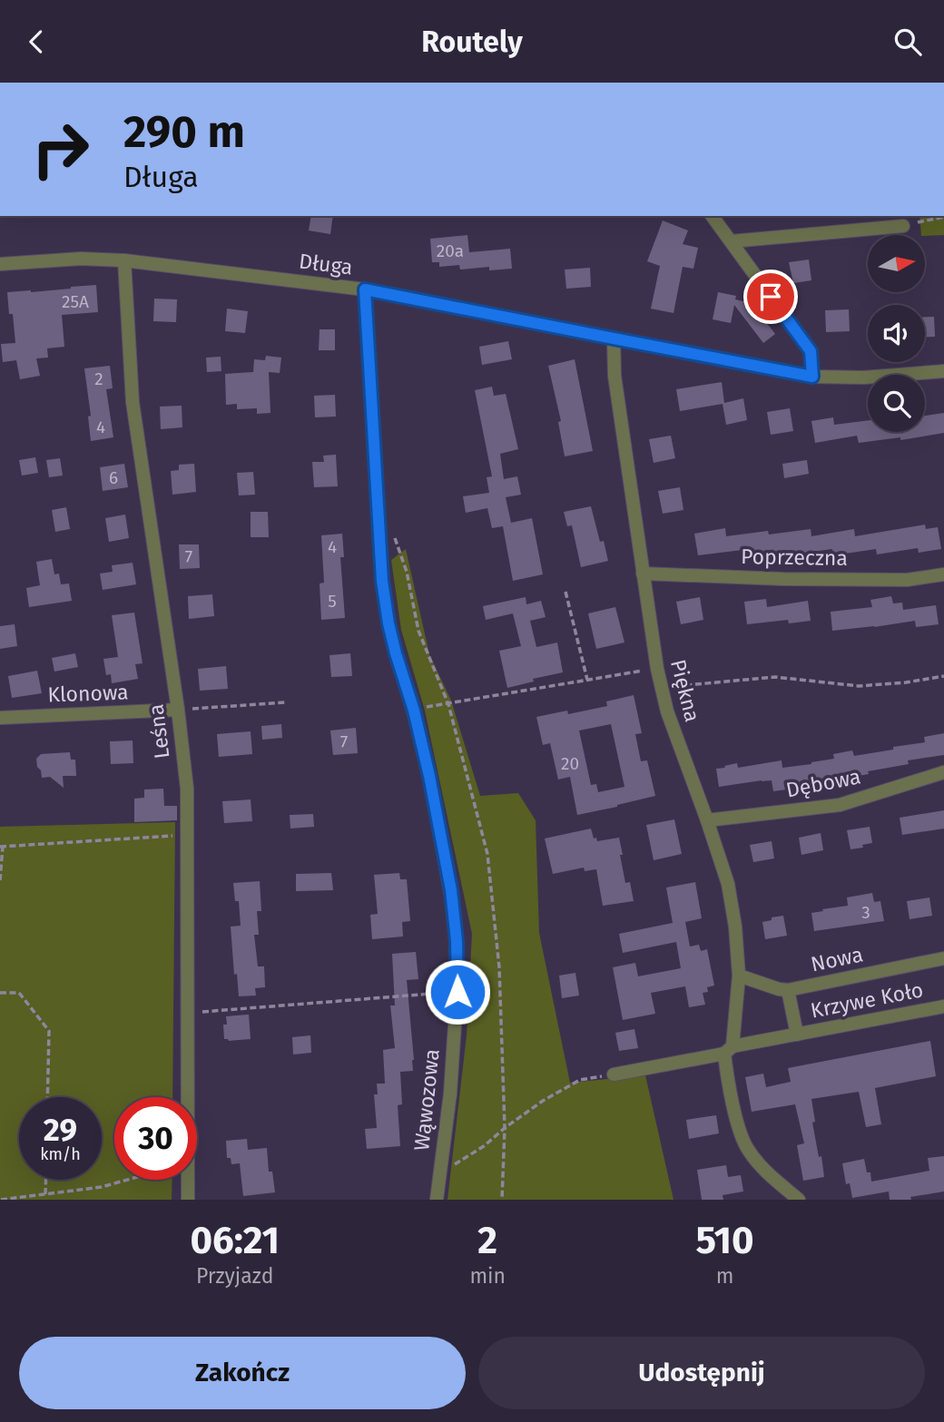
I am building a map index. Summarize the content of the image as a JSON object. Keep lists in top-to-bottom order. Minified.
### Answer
{"streets":{"street":["Długa","Poprzeczna","Piękna","Klonowa","Leśna","Dębowa","Nowa","Krzywe Koło","Wąwozowa"]},"crossings":[["Długa","Piękna"],["Długa","Leśna"],["Długa","Wąwozowa"],["Poprzeczna","Piękna"],["Piękna","Dębowa"],["Piękna","Nowa"],["Piękna","Krzywe Koło"],["Klonowa","Leśna"],["Nowa","Krzywe Koło"]],"house_numbers":["20a","25A","2","4","6","4","7","5","7","20","3"],"north":"right","page":{"header":"Routely","turn":["290 m","Długa"],"speed":"29 km/h","limit":"30","eta":["06:21","Przyjazd","2","min","510","m"],"buttons":["Zakończ","Udostępnij"]}}
